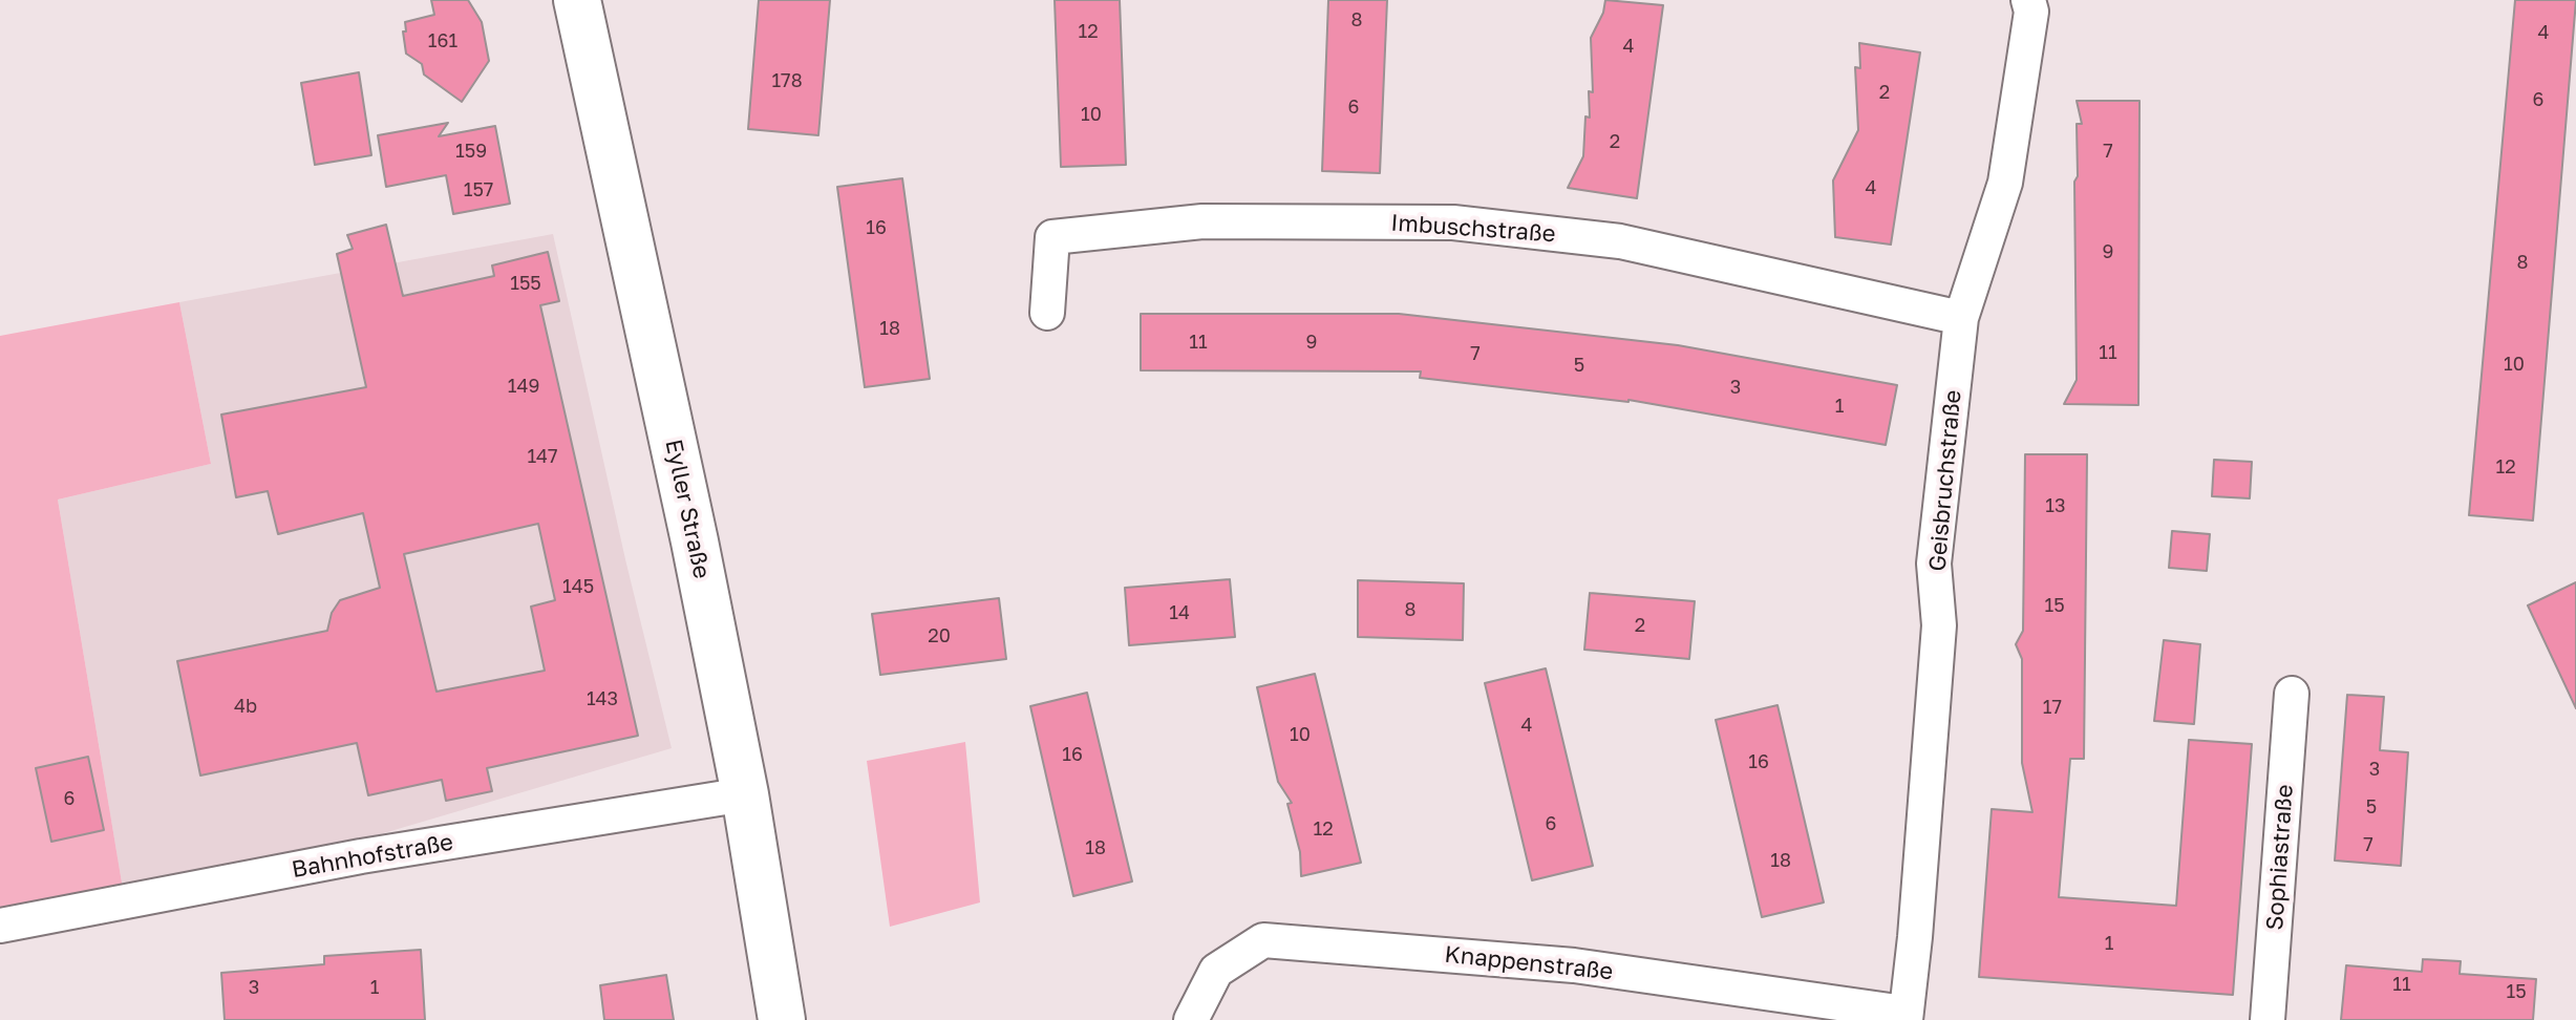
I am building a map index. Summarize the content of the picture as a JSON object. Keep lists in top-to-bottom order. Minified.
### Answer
{"streets":{"main road":["Eyller Straße"],"street":["Imbuschstraße","Geisbruchstraße","Bahnhofstraße","Sophiastraße","Knappenstraße"]},"crossings":[["Imbuschstraße","Geisbruchstraße"],["Geisbruchstraße","Knappenstraße"],["Eyller Straße","Bahnhofstraße"]],"house_numbers":["8","12","4","161","4","178","2","6","6","10","2","159","7","4","157","16","9","8","155","18","11","9","11","7","10","5","149","3","1","147","12","13","145","15","8","14","2","20","143","4b","17","4","10","16","16","3","6","5","6","12","7","18","18","1","11","3","1","15"]}
